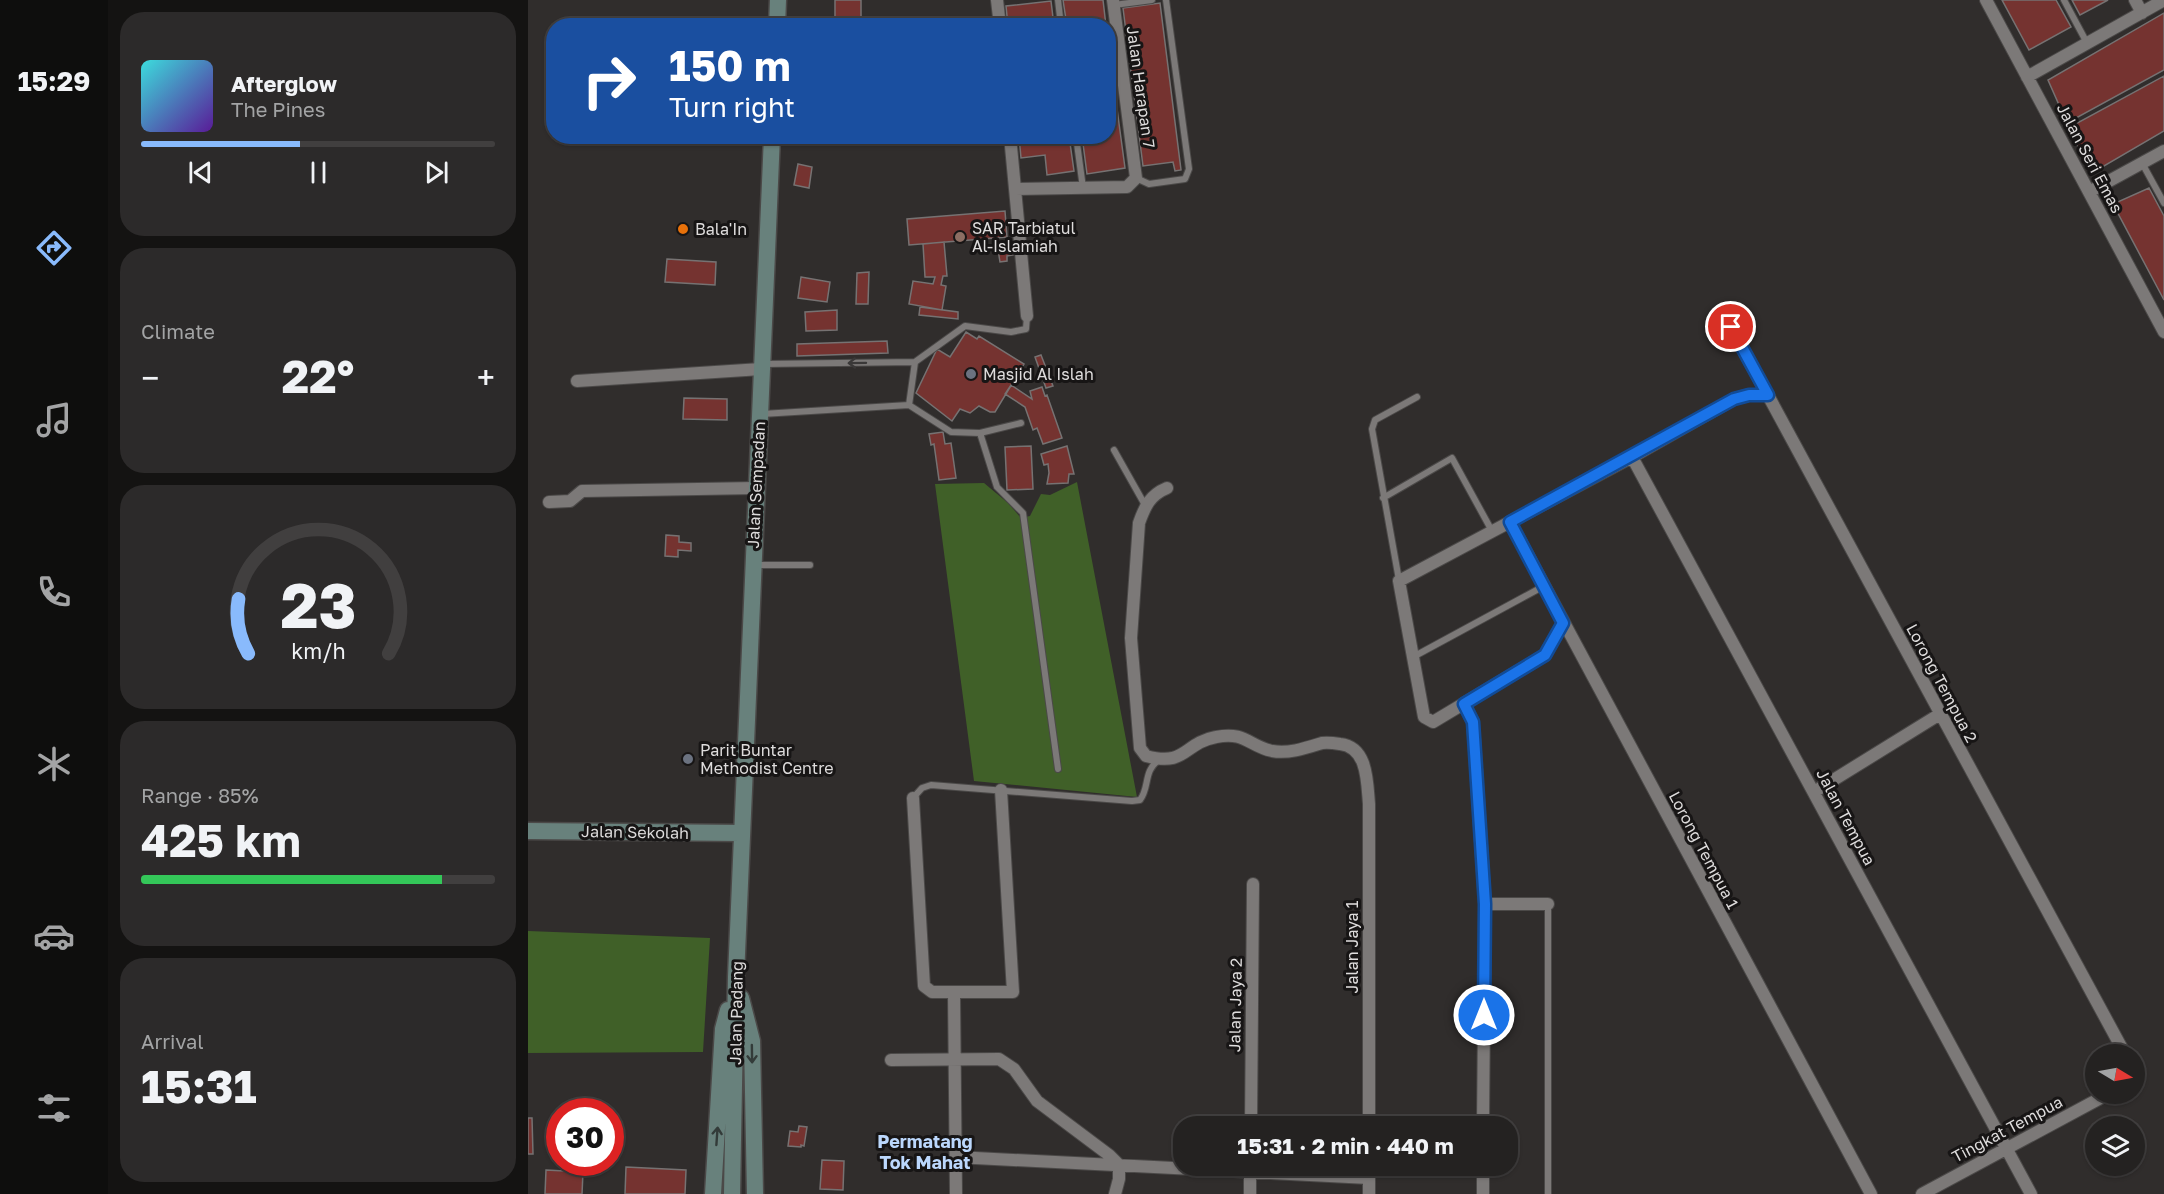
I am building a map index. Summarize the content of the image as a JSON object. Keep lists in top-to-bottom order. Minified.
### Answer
{"streets":{"street":["Jalan Harapan 7","Jalan Seri Emas","Jalan Sempadan","Lorong Tempua 2","Jalan Tempua","Jalan Sekolah","Lorong Tempua 1","Jalan Jaya 1","Jalan Jaya 2","Jalan Padang","Tingkat Tempua"]},"crossings":[["Jalan Sempadan","Jalan Sekolah"],["Jalan Sempadan","Jalan Padang"],["Jalan Tempua","Tingkat Tempua"],["Jalan Sekolah","Jalan Padang"]],"districts":["Permatang Tok Mahat"],"places":["Bala'In","SAR Tarbiatul Al-Islamiah","Masjid Al Islah","Parit Buntar Methodist Centre"],"north":"right","page":{"tabs":"15:29","turn":["150 m","Turn right"],"song":["Afterglow","The Pines"],"tile":["Climate",["Range · 85%","425 km"],["Arrival","15:31"]],"heat":["−","22°","+"],"limit":"30","trip":"15:31 · 2 min · 440 m","gauge":["23","km/h"]}}
